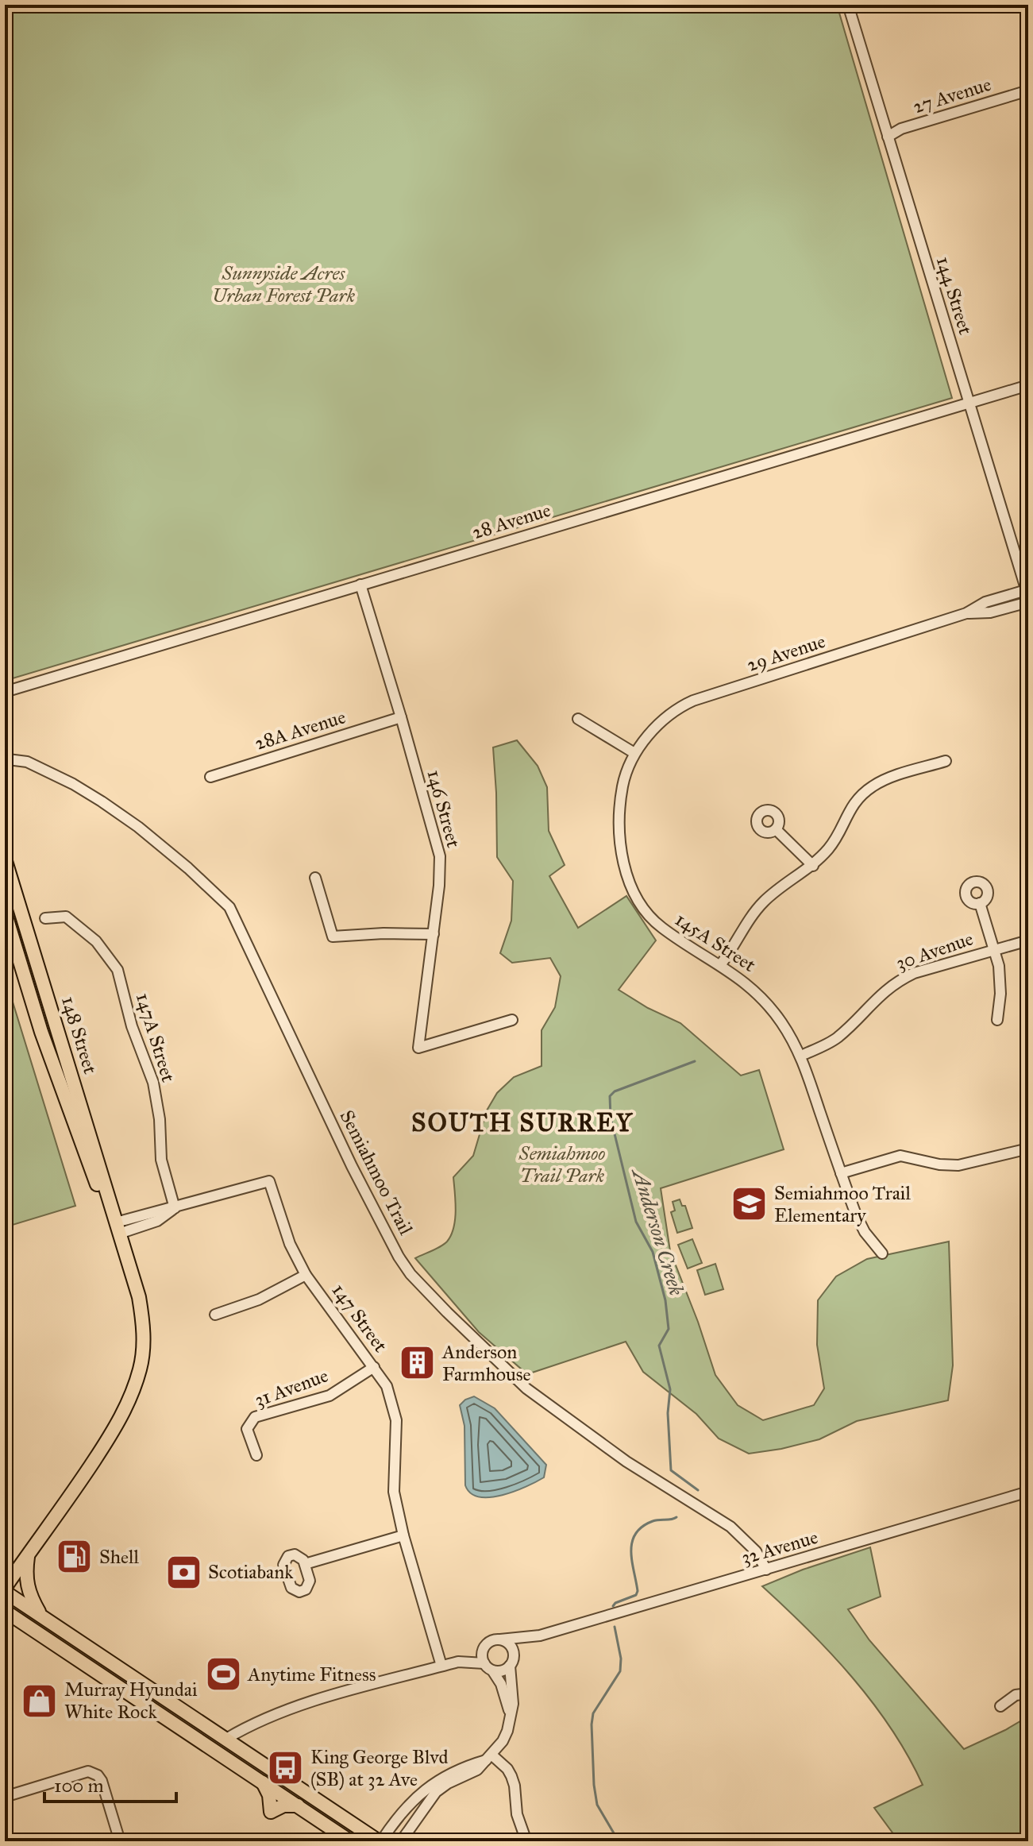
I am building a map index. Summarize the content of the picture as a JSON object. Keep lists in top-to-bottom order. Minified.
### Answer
{"streets":{"main road":["148 Street"],"street":["27 Avenue","144 Street","28 Avenue","29 Avenue","28A Avenue","146 Street","145A Street","30 Avenue","147A Street","Semiahmoo Trail","147 Street","31 Avenue","32 Avenue"]},"crossings":[["27 Avenue","144 Street"],["144 Street","28 Avenue"],["144 Street","29 Avenue"],["28 Avenue","146 Street"],["29 Avenue","145A Street"],["28A Avenue","146 Street"],["145A Street","30 Avenue"],["147A Street","147 Street"],["Semiahmoo Trail","32 Avenue"],["147 Street","31 Avenue"]],"districts":["SOUTH SURREY"],"water":["Anderson Creek"],"parks":["Sunnyside Acres Urban Forest Park","Semiahmoo Trail Park"],"places":{"school or university":["Semiahmoo Trail Elementary"],"building":["Anderson Farmhouse"],"fuel station":["Shell"],"bank":["Scotiabank"],"sports":["Anytime Fitness"],"shop":["Murray Hyundai White Rock"],"bus stop":["King George Blvd (SB) at 32 Ave"]},"scale_bar":"100 m"}
